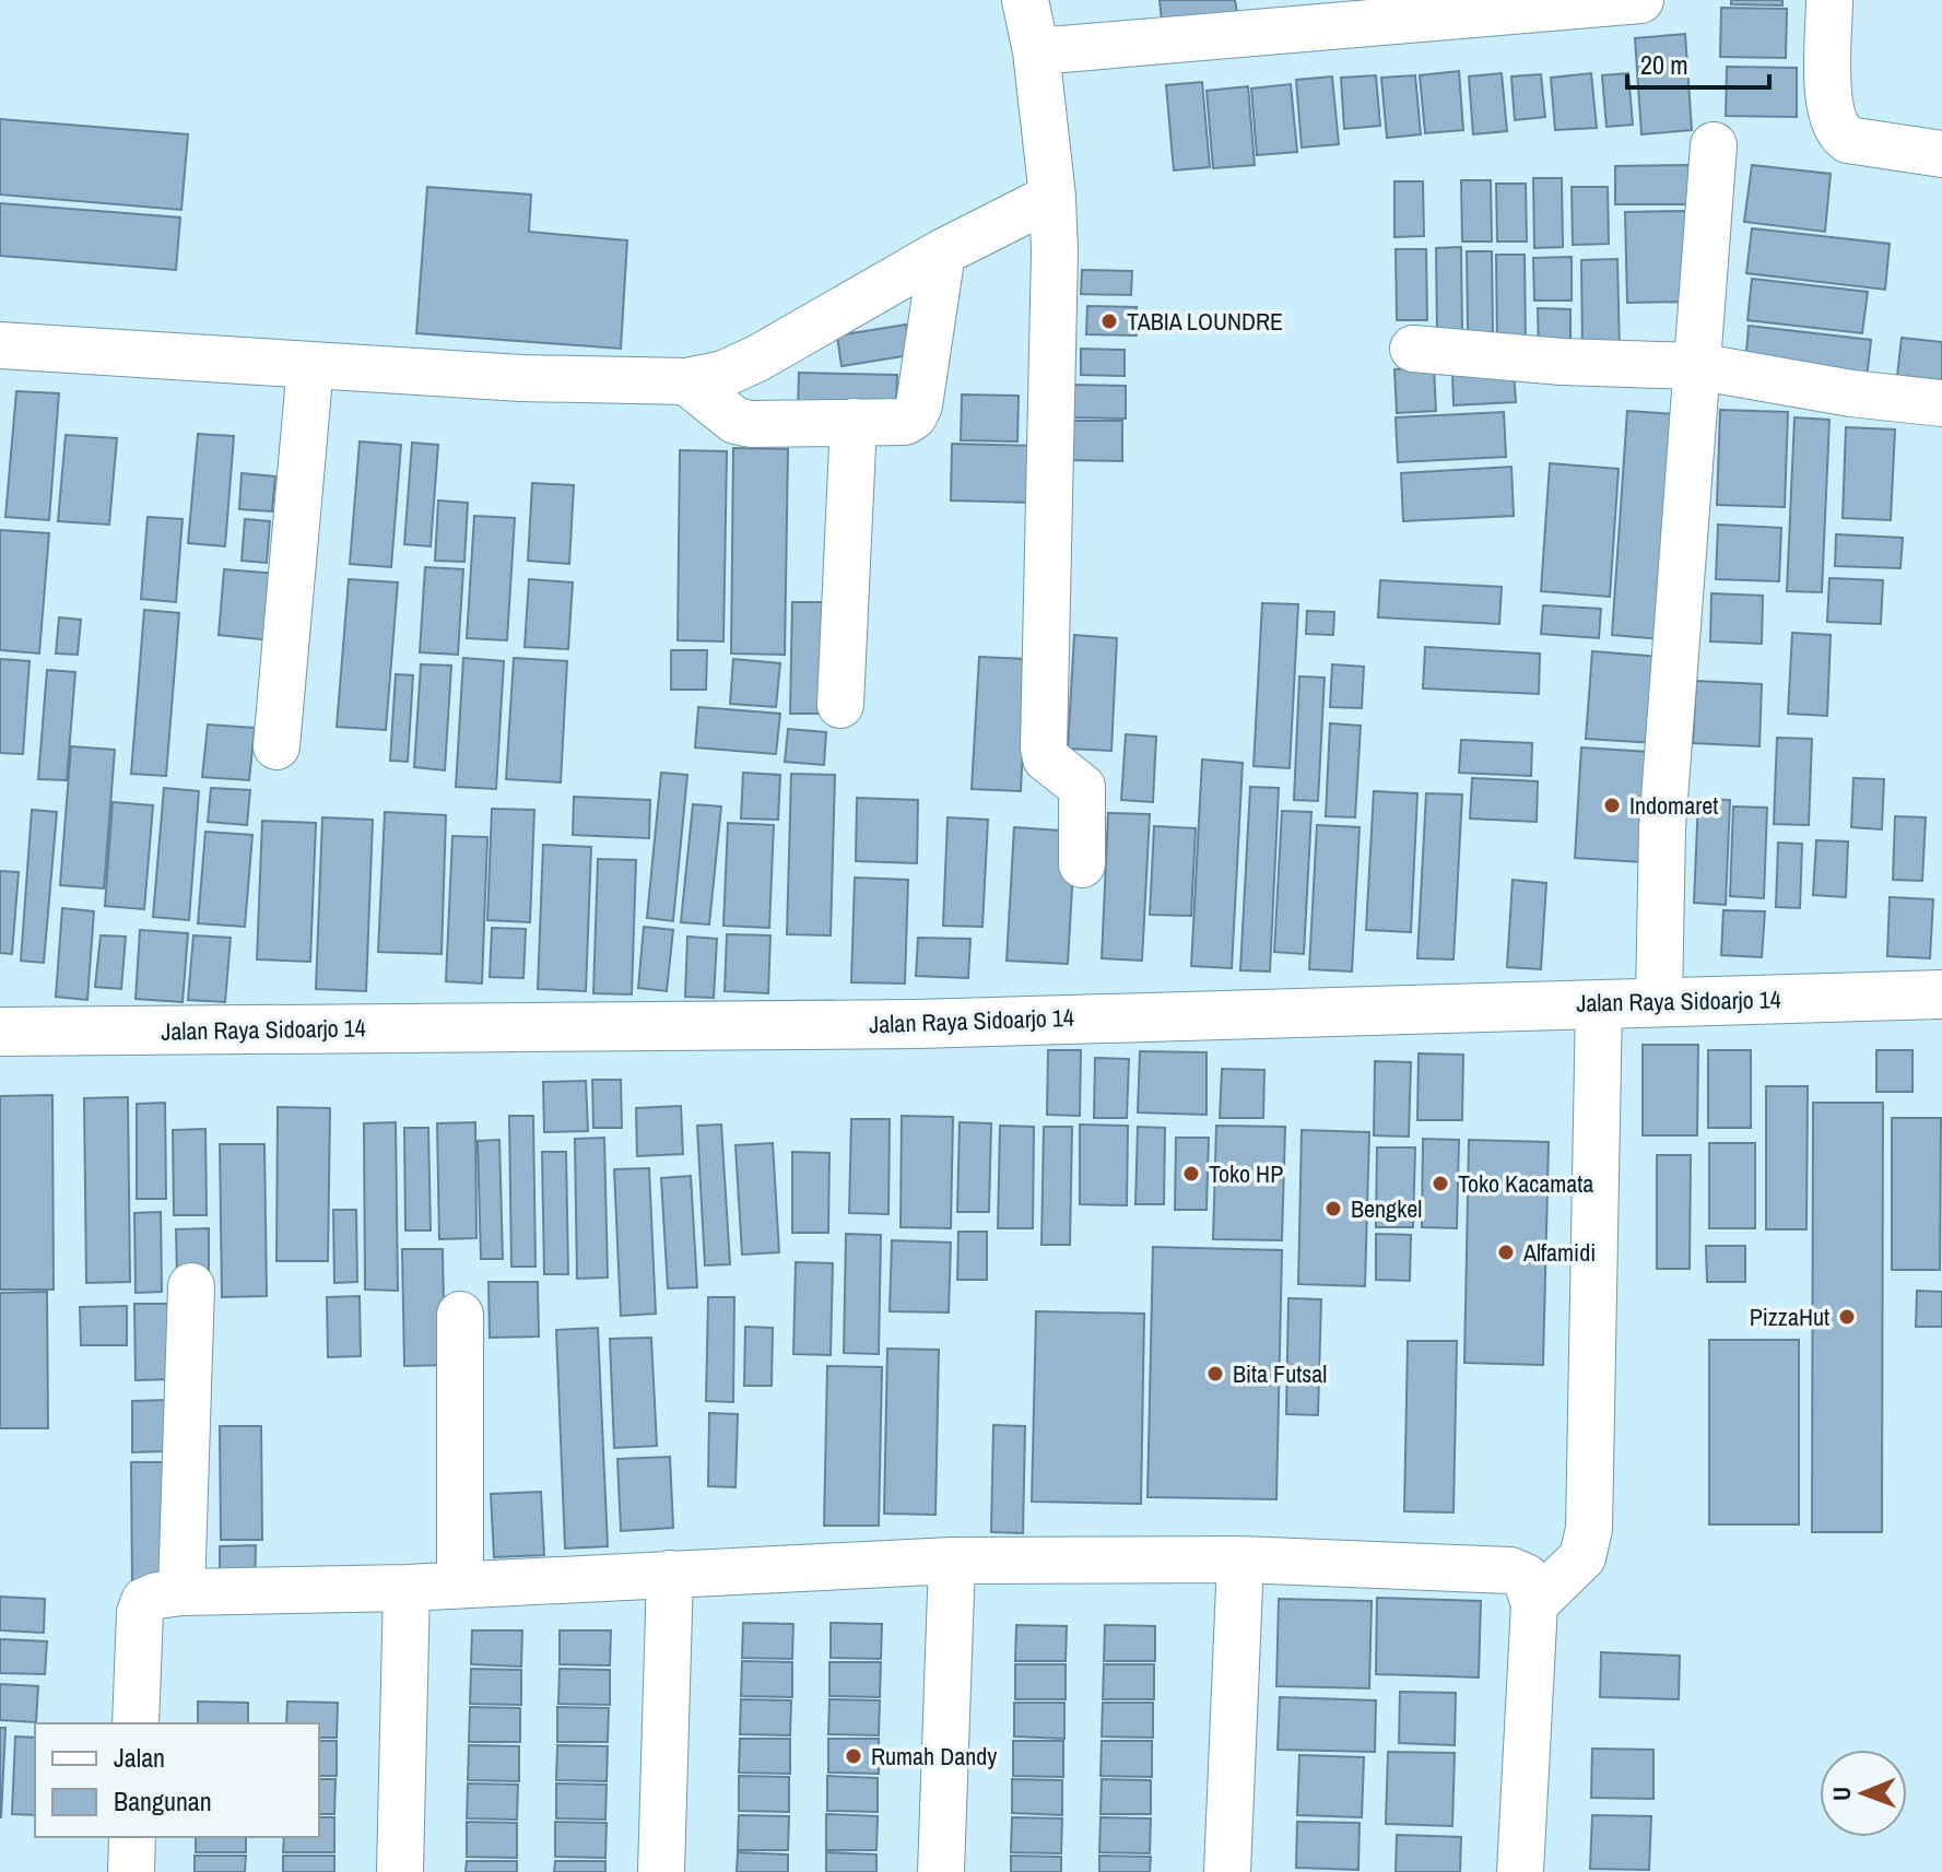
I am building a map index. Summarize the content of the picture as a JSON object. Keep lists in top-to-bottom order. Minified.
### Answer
{"streets":{"main road":["Jalan Raya Sidoarjo 14"]},"places":["TABIA LOUNDRE","Indomaret","Toko HP","Toko Kacamata","Bengkel","Alfamidi","PizzaHut","Bita Futsal","Rumah Dandy"],"legend":["Jalan","Bangunan"],"scale_bar":"20 m","north":"left"}
